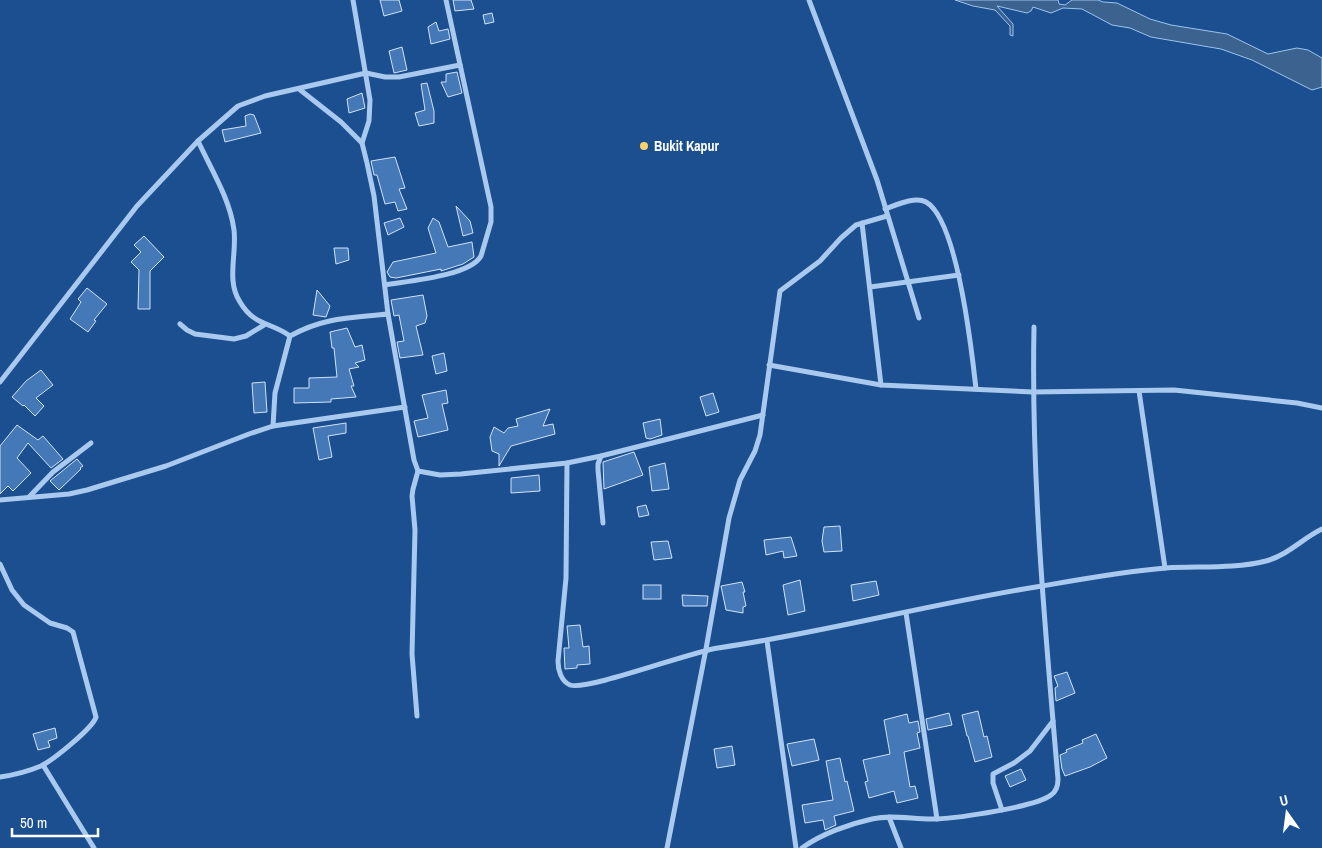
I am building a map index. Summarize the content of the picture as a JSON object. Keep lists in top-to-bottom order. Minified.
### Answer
{"places":["Bukit Kapur"],"scale_bar":"50 m","north":"top"}
